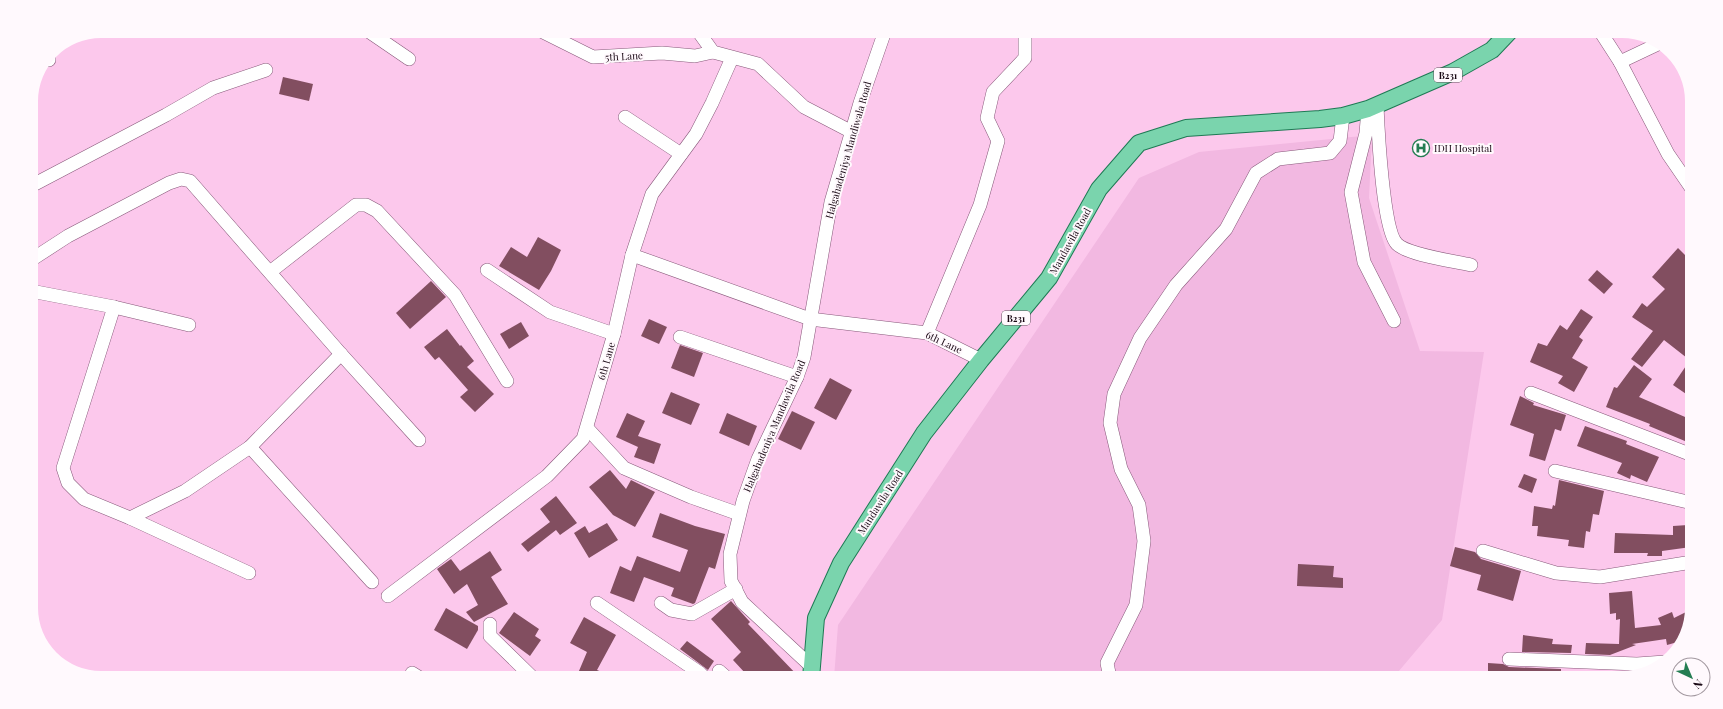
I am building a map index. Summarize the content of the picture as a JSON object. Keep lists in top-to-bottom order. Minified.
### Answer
{"streets":{"main road":["B231","Mandawila Road"],"street":["5th Lane","Halgahadeniya Mandiwala Road","6th Lane","Halgahadeniya Mandawila Road"]},"crossings":[["Halgahadeniya Mandiwala Road","6th Lane"],["Halgahadeniya Mandiwala Road","Halgahadeniya Mandawila Road"],["Mandawila Road","6th Lane"],["6th Lane","Halgahadeniya Mandawila Road"]],"places":{"hospital":["IDH Hospital"]},"north":"bottom right"}
